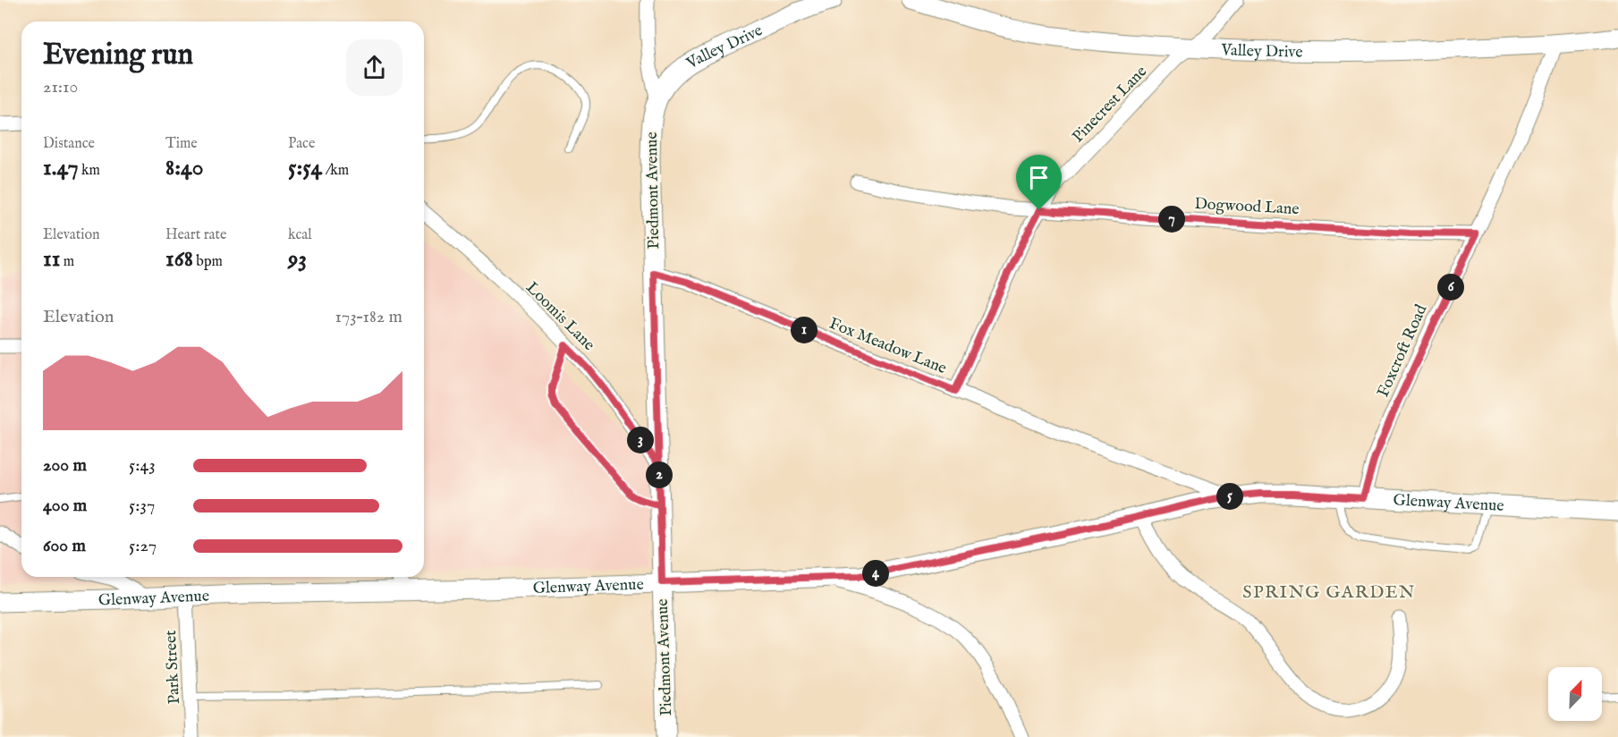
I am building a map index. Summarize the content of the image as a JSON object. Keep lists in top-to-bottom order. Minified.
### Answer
{"streets":{"street":["Valley Drive","Pinecrest Lane","Piedmont Avenue","Dogwood Lane","Loomis Lane","Fox Meadow Lane","Foxcroft Road","Glenway Avenue","Park Street"]},"crossings":[["Valley Drive","Pinecrest Lane"],["Valley Drive","Piedmont Avenue"],["Valley Drive","Foxcroft Road"],["Pinecrest Lane","Dogwood Lane"],["Pinecrest Lane","Fox Meadow Lane"],["Piedmont Avenue","Loomis Lane"],["Piedmont Avenue","Fox Meadow Lane"],["Piedmont Avenue","Glenway Avenue"],["Dogwood Lane","Foxcroft Road"],["Fox Meadow Lane","Glenway Avenue"],["Foxcroft Road","Glenway Avenue"],["Glenway Avenue","Park Street"]],"districts":["SPRING GARDEN"],"north":"top right","page":{"heading":["Evening run","21:10"],"stats":[["Distance","1.47 km"],["Time","8:40"],["Pace","5:54 /km"],["Elevation","11 m"],["Heart rate","168 bpm"],["kcal","93"]],"pins":["7","6","1","3","2","5","4"],"chart":["Elevation","173–182 m"],"list":[{"name":"200 m","note":"5:43"},{"name":"400 m","note":"5:37"},{"name":"600 m","note":"5:27"}]}}
